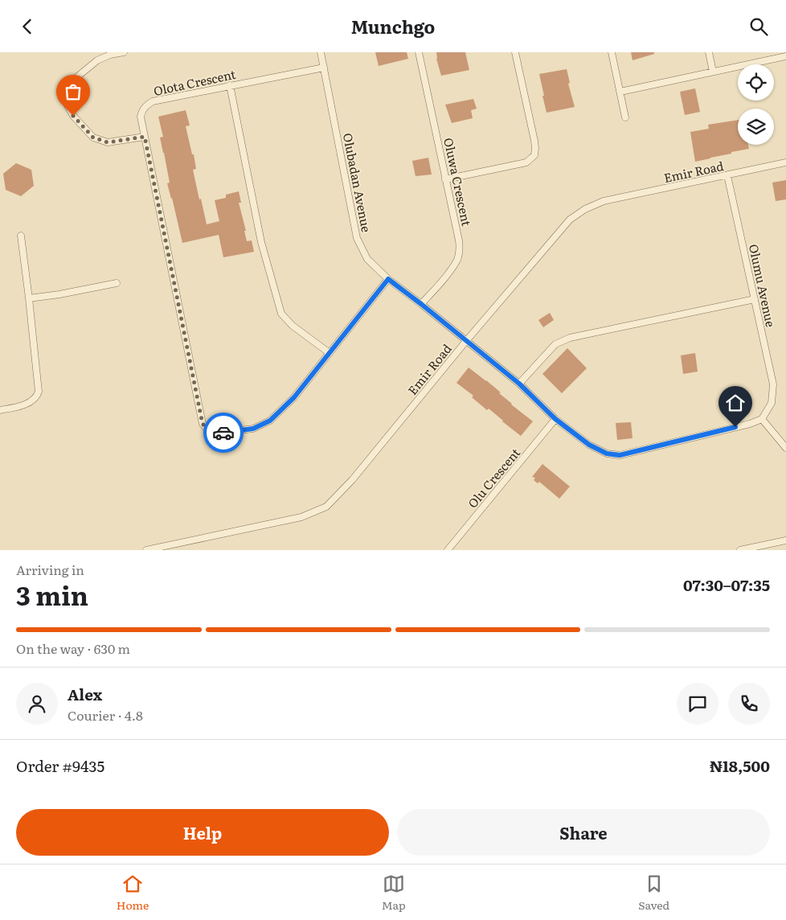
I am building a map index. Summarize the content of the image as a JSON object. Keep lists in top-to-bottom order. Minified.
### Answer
{"streets":{"street":["Olota Crescent","Emir Road","Oluwa Crescent","Olubadan Avenue","Olumu Avenue","Olu Crescent"]},"crossings":[["Olota Crescent","Olubadan Avenue"],["Emir Road","Olubadan Avenue"],["Emir Road","Olumu Avenue"],["Oluwa Crescent","Olubadan Avenue"]],"page":{"header":"Munchgo","heading":["3 min","Arriving in","07:30–07:35"],"panel":["Alex","Courier · 4.8","Order #9435","₦18,500"],"bar":"On the way · 630 m","buttons":["Help","Share"],"tabs":["Home","Map","Saved"]}}
